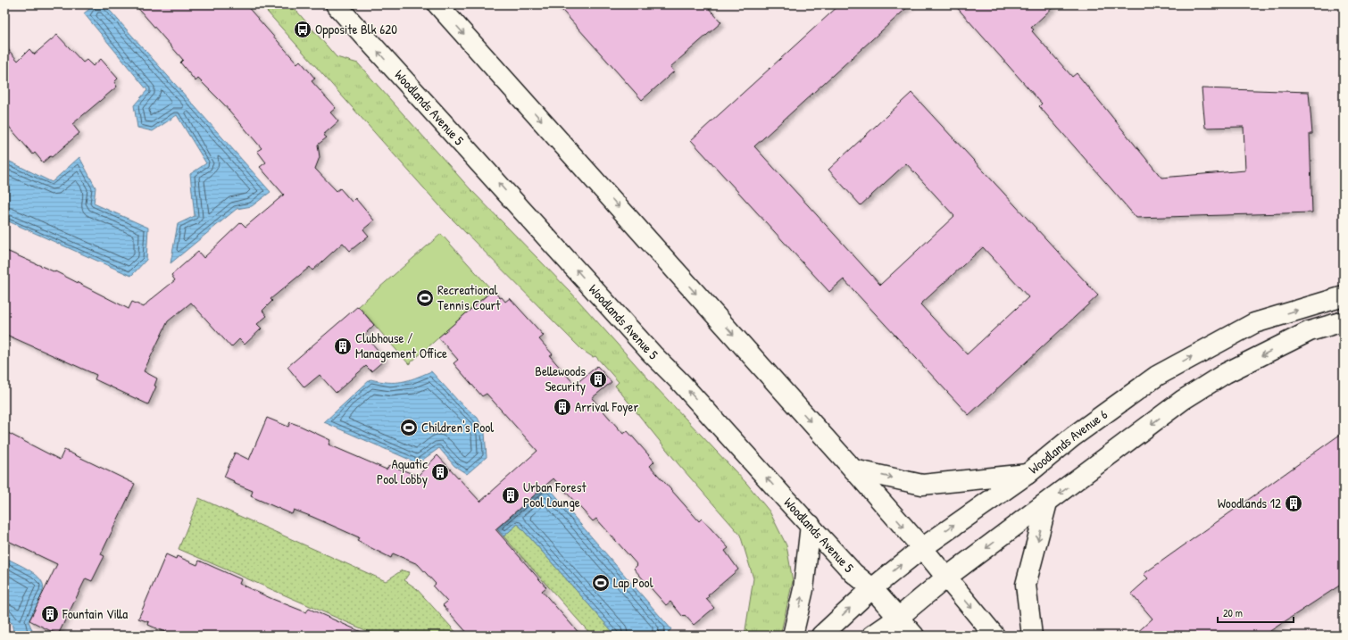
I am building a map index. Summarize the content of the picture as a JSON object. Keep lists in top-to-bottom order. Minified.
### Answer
{"streets":{"main road":["Woodlands Avenue 5","Woodlands Avenue 6"]},"crossings":[["Woodlands Avenue 5","Woodlands Avenue 6"]],"places":{"bus stop":["Opposite Blk 620"],"sports":["Recreational Tennis Court","Children's Pool","Lap Pool"],"building":["Clubhouse / Management Office","Bellewoods Security","Arrival Foyer","Aquatic Pool Lobby","Urban Forest Pool Lounge","Woodlands 12","Fountain Villa"]},"scale_bar":"20 m"}
